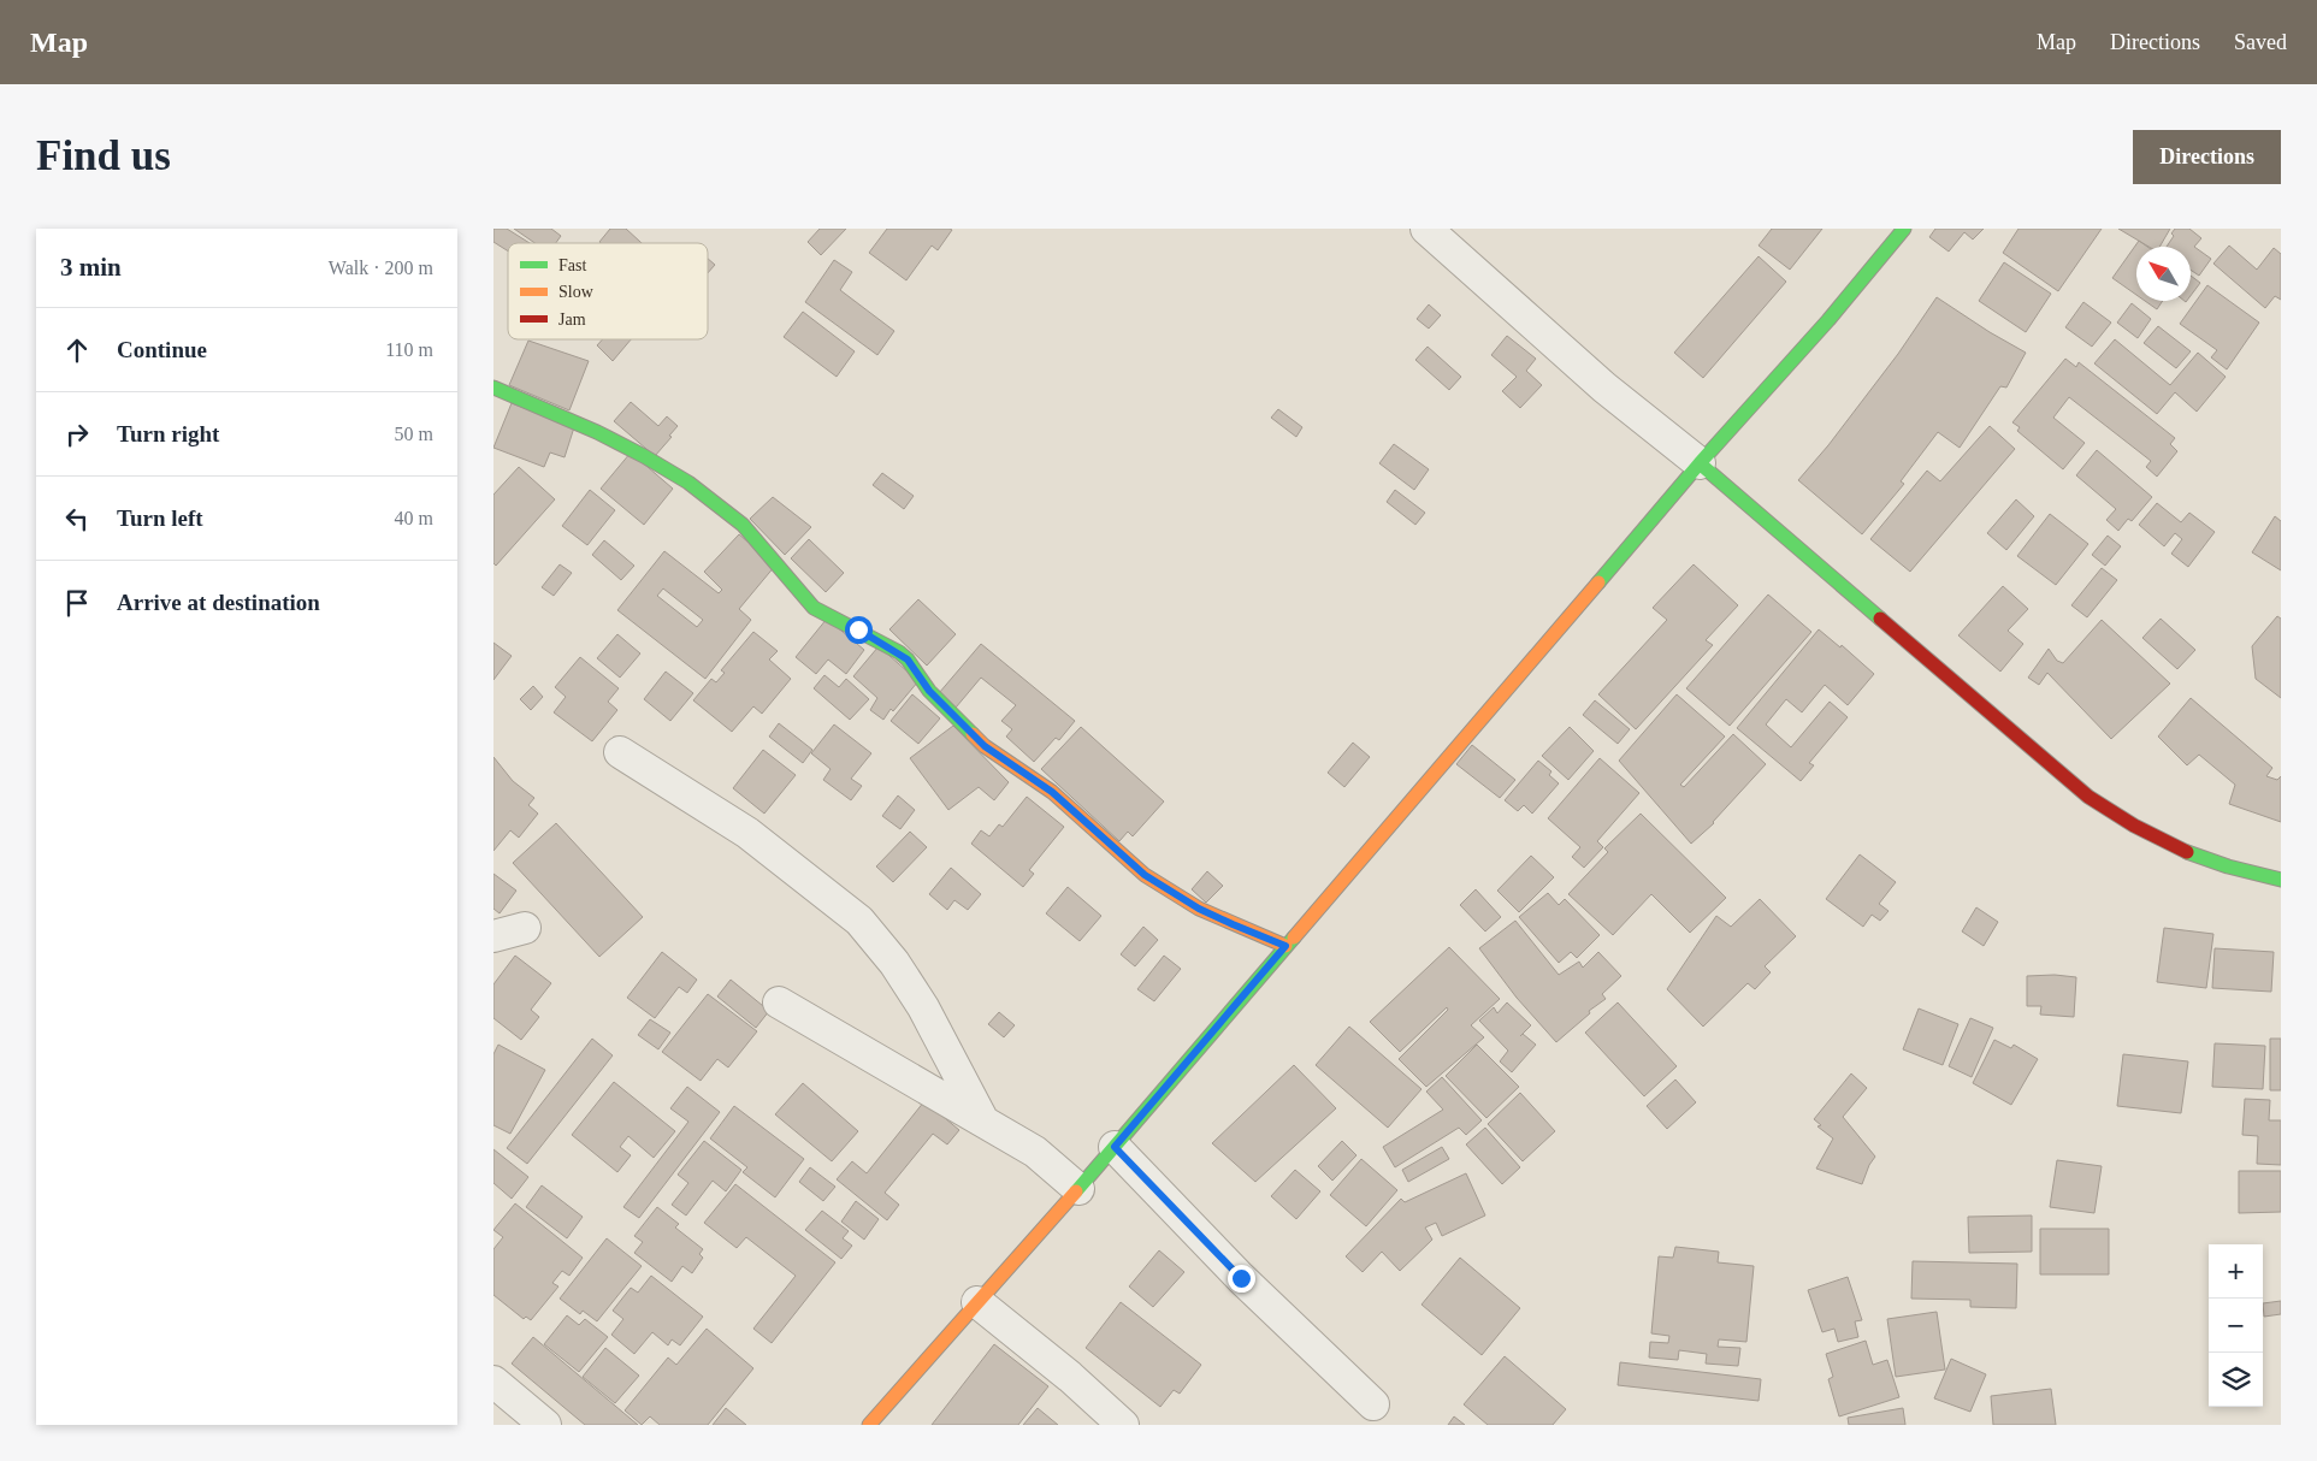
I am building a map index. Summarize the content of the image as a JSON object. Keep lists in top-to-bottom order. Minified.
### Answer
{"legend":["Fast","Slow","Jam"],"north":"top left","page":{"header":"Map","nav":["Map","Directions","Saved"],"buttons":"Directions","title":"Find us","heading":["3 min","Walk · 200 m"],"list":[["Continue","110 m"],["Turn right","50 m"],["Turn left","40 m"],"Arrive at destination"],"map_buttons":["+","−"]}}
